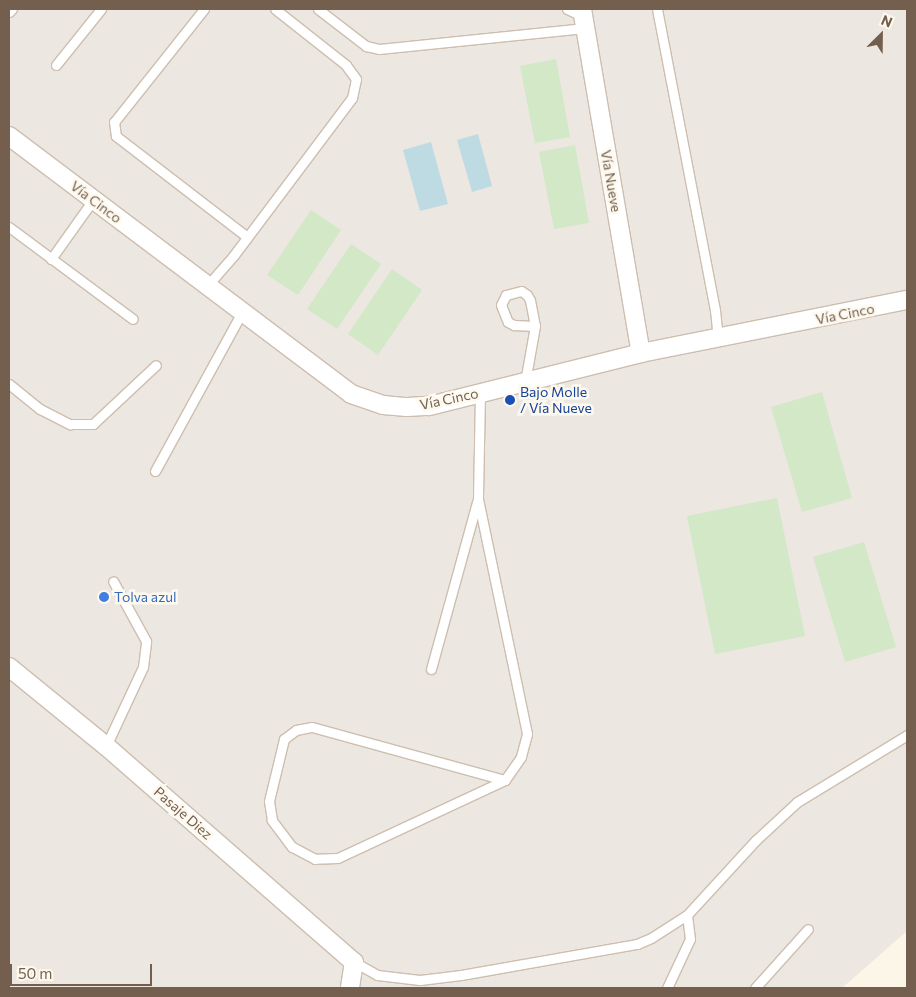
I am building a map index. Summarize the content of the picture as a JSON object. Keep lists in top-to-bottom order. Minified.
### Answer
{"streets":{"street":["Vía Nueve","Vía Cinco","Pasaje Diez"]},"crossings":[["Vía Nueve","Vía Cinco"]],"places":["Bajo Molle / Vía Nueve","Tolva azul"],"scale_bar":"50 m","north":"top right"}
